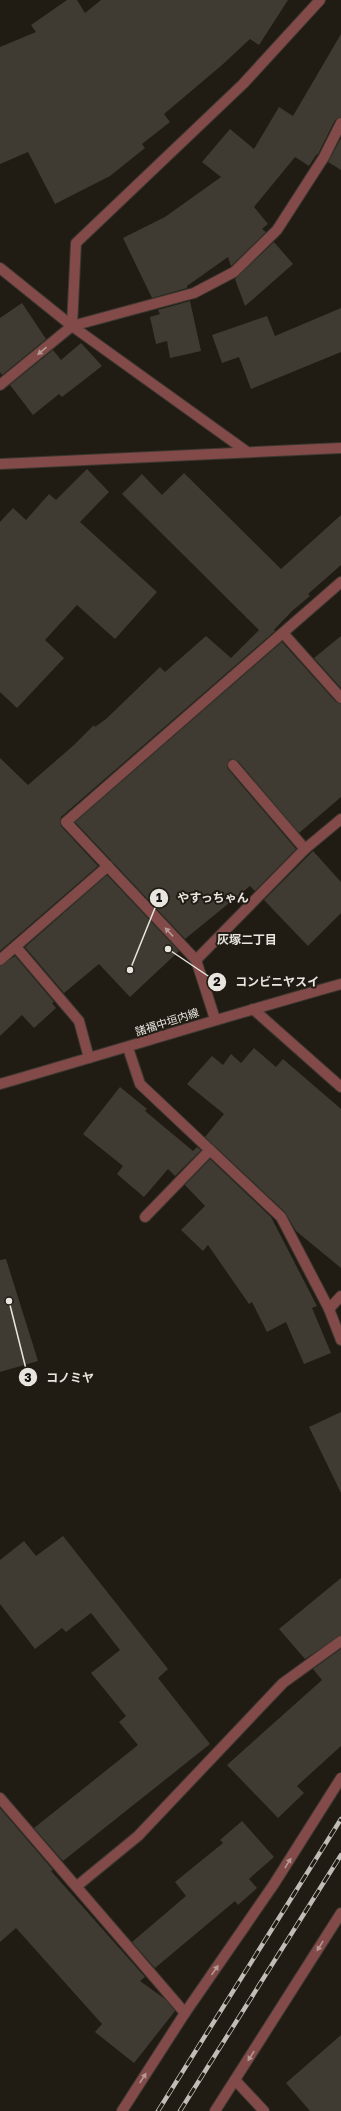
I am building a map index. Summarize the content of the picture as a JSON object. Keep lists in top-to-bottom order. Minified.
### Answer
{"streets":{"street":["諸福中垣内線"]},"districts":["灰塚二丁目"],"places":["コンビニヤスイ","やすっちゃん","コノミヤ"]}
